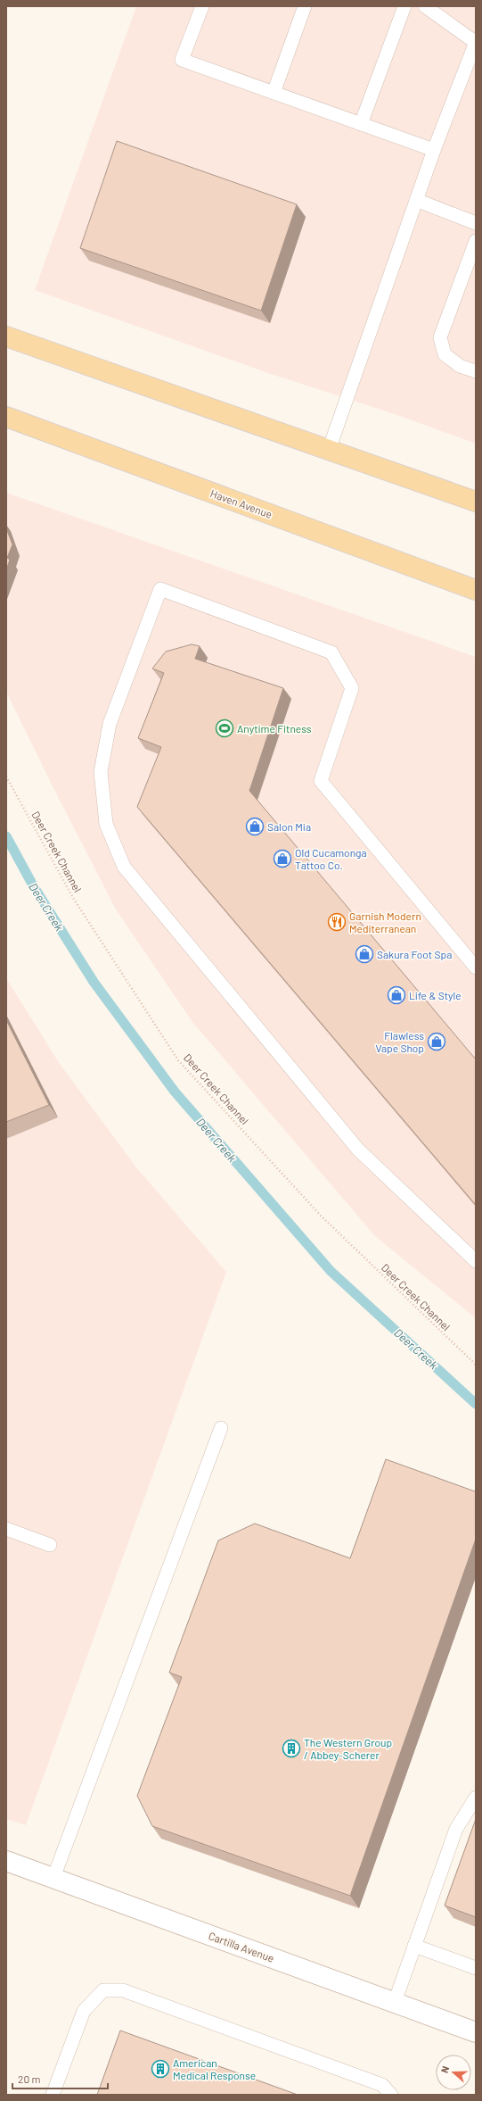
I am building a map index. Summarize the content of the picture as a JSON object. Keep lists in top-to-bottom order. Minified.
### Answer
{"streets":{"main road":["Haven Avenue"],"street":["Cartilla Avenue"],"path":["Deer Creek Channel"]},"water":["Deer Creek"],"places":{"sports":["Anytime Fitness"],"shop":["Salon Mia","Old Cucamonga Tattoo Co.","Sakura Foot Spa","Life & Style","Flawless Vape Shop"],"restaurant":["Garnish Modern Mediterranean"],"building":["The Western Group / Abbey-Scherer","American Medical Response"]},"scale_bar":"20 m","north":"left"}
